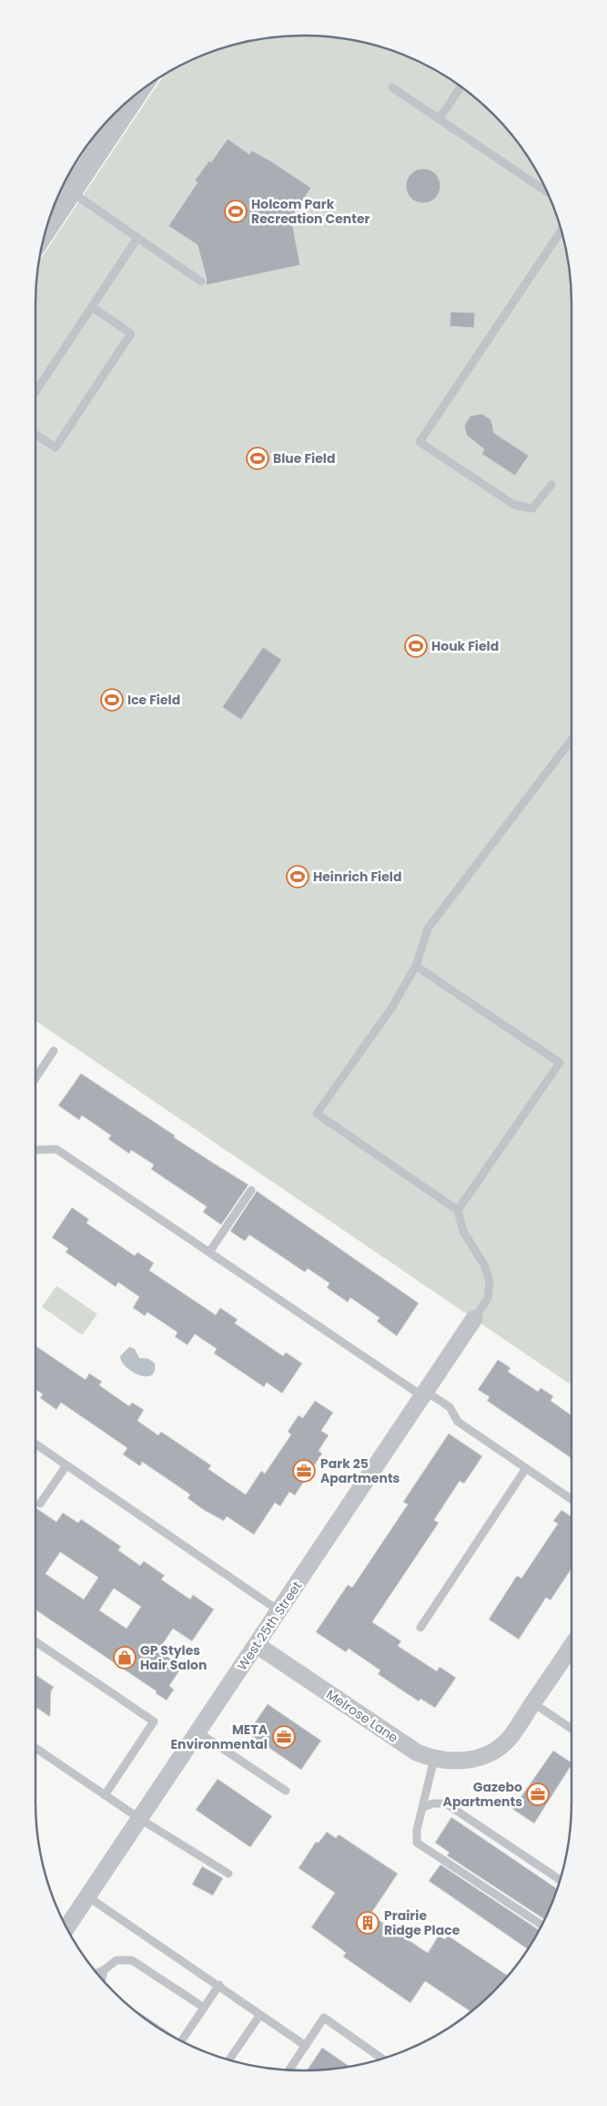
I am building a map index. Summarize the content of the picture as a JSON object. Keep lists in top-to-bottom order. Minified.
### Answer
{"streets":{"street":["West 25th Street","Melrose Lane"]},"crossings":[["West 25th Street","Melrose Lane"]],"places":{"sports":["Holcom Park Recreation Center","Blue Field","Houk Field","Ice Field","Heinrich Field"],"office":["Park 25 Apartments","META Environmental","Gazebo Apartments"],"shop":["GP Styles Hair Salon"],"building":["Prairie Ridge Place"]}}
